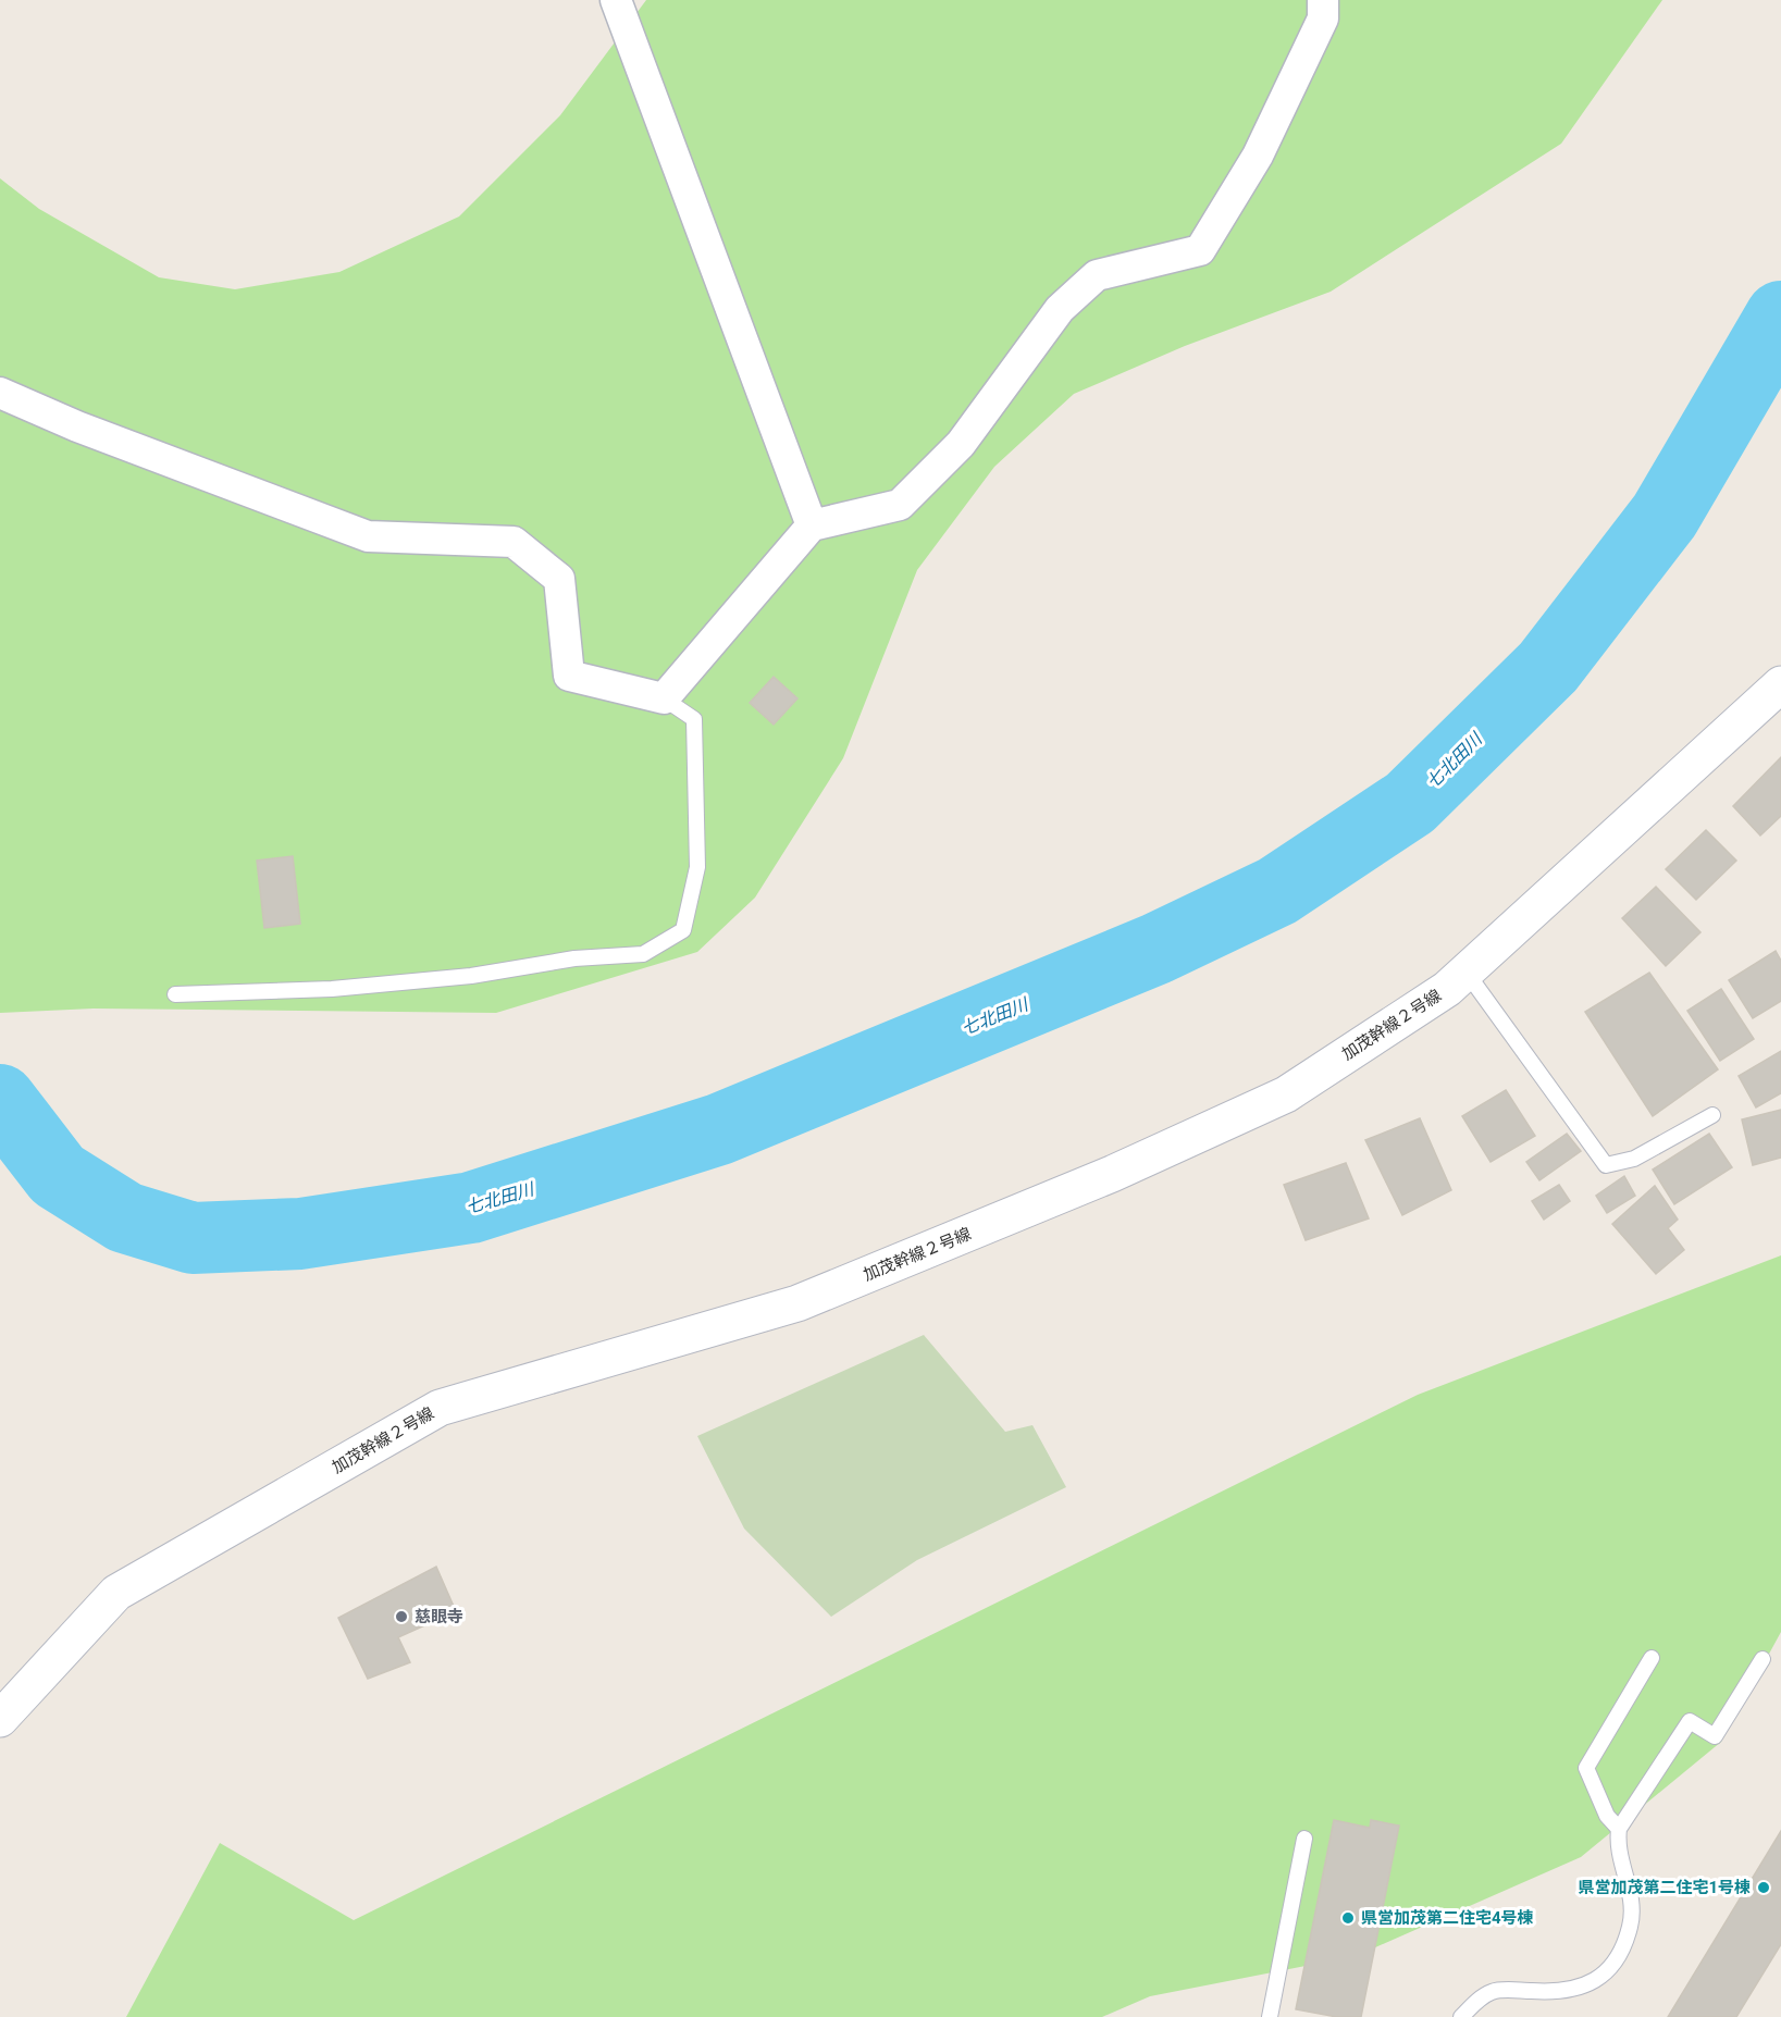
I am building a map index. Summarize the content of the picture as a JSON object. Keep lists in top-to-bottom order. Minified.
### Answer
{"streets":{"street":["加茂幹線２号線"]},"water":["七北田川"],"places":["慈眼寺","県営加茂第二住宅1号棟","県営加茂第二住宅4号棟"]}
